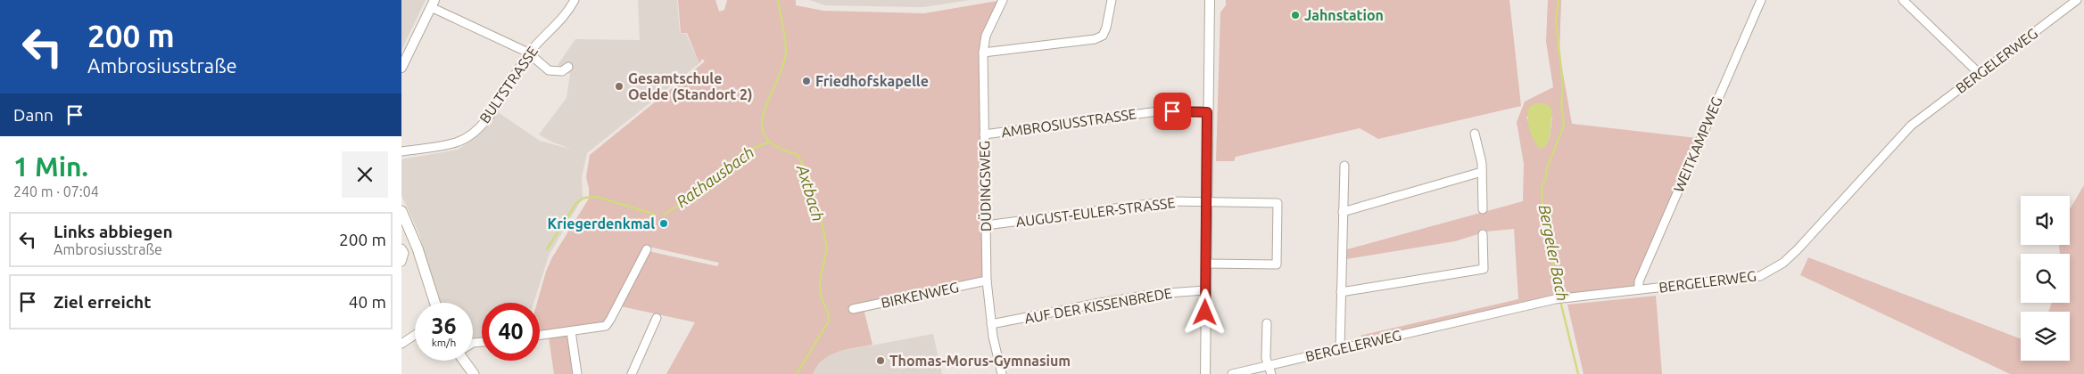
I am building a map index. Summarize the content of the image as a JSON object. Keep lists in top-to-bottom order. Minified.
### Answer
{"streets":{"street":["BERGELERWEG","BULTSTRASSE","AMBROSIUSSTRASSE","WEITKAMPWEG","DÜDINGSWEG","AUGUST-EULER-STRASSE","BIRKENWEG","AUF DER KISSENBREDE"]},"crossings":[["BERGELERWEG","WEITKAMPWEG"],["AMBROSIUSSTRASSE","DÜDINGSWEG"],["DÜDINGSWEG","AUGUST-EULER-STRASSE"],["DÜDINGSWEG","BIRKENWEG"],["DÜDINGSWEG","AUF DER KISSENBREDE"]],"water":["Rathausbach","Axtbach","Bergeler Bach"],"places":["Jahnstation","Friedhofskapelle","Gesamtschule Oelde (Standort 2)","Kriegerdenkmal","Thomas-Morus-Gymnasium"],"page":{"turn":["200 m","Ambrosiusstraße"],"then":"Dann","heading":["1 Min.","240 m · 07:04"],"list":[{"name":"Links abbiegen","note":"Ambrosiusstraße","value":"200 m"},{"name":"Ziel erreicht","value":"40 m"}],"speed":"36 km/h","limit":"40"}}
